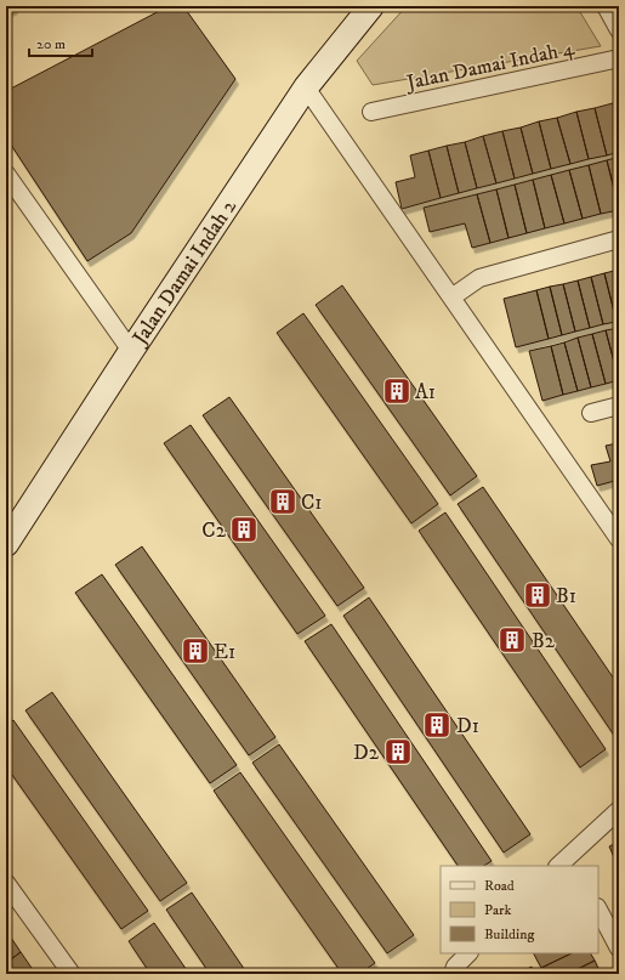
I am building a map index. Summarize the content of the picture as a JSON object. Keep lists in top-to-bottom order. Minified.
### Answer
{"streets":{"street":["Jalan Damai Indah 4","Jalan Damai Indah 2"]},"places":{"building":["A1","C1","C2","B1","B2","E1","D1","D2"]},"legend":["Road","Park","Building"],"scale_bar":"20 m"}
